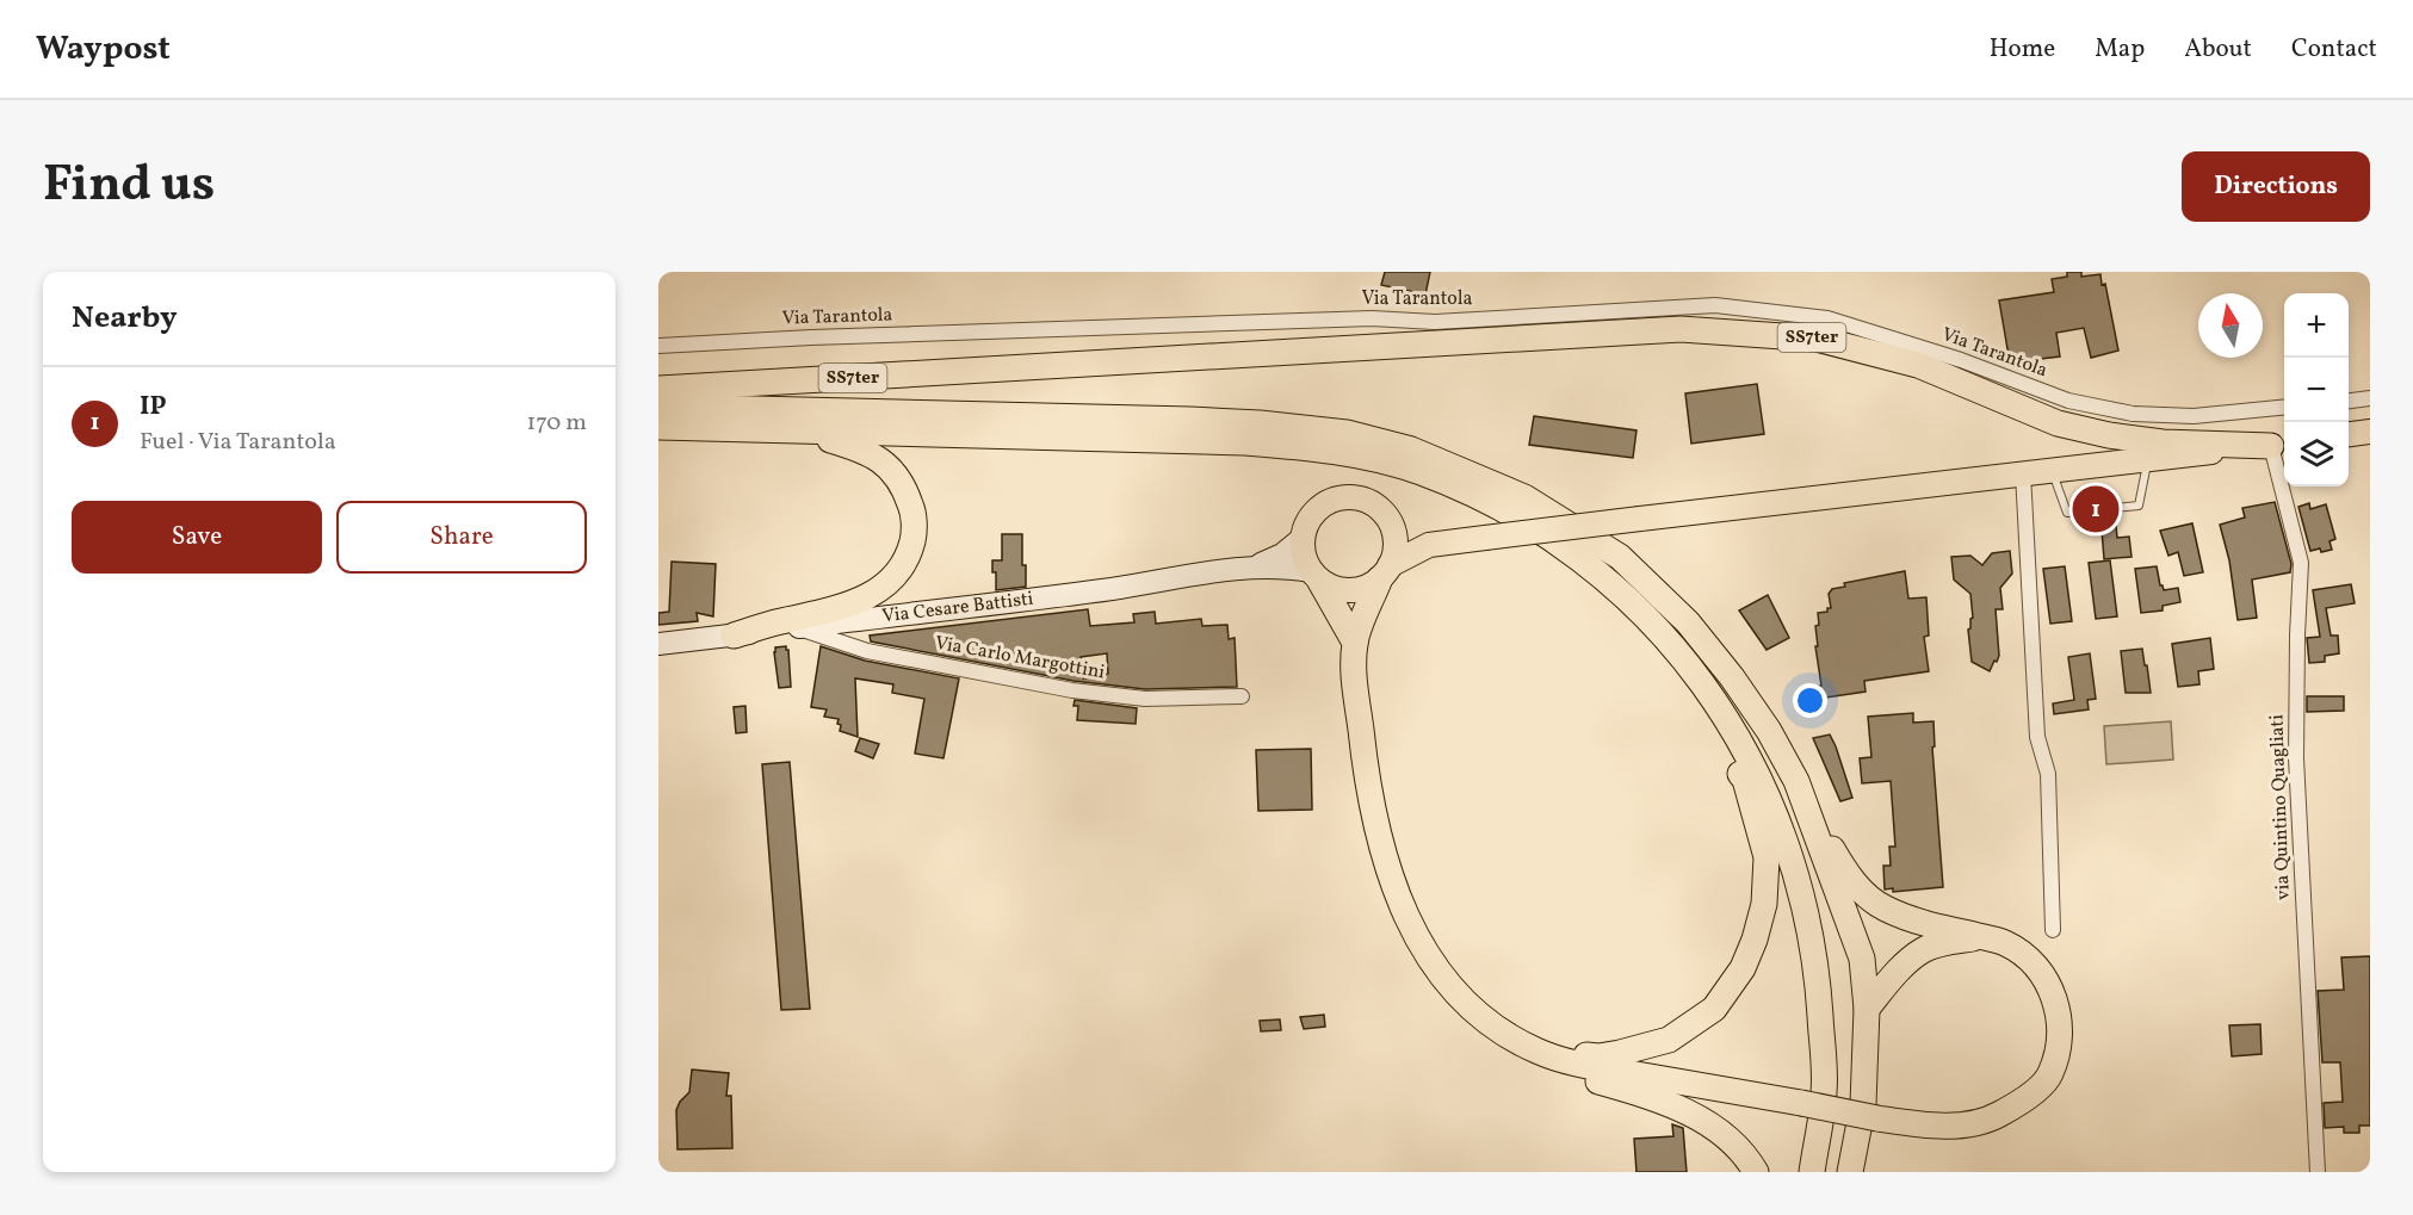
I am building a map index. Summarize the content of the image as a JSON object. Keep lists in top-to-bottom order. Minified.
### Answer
{"streets":{"highway":["SS7ter"],"main road":["Via Cesare Battisti"],"street":["Via Tarantola","Via Carlo Margottini","via Quintino Quagliati"]},"crossings":[["SS7ter","via Quintino Quagliati"],["Via Cesare Battisti","Via Carlo Margottini"]],"north":"top","page":{"header":"Waypost","nav":["Home","Map","About","Contact"],"title":"Find us","buttons":["Directions",["Save","Share"]],"heading":"Nearby","map_buttons":["+","−"],"list":[{"mark":"1","name":"IP","note":"Fuel · Via Tarantola","value":"170 m"}],"pins":"1"}}
